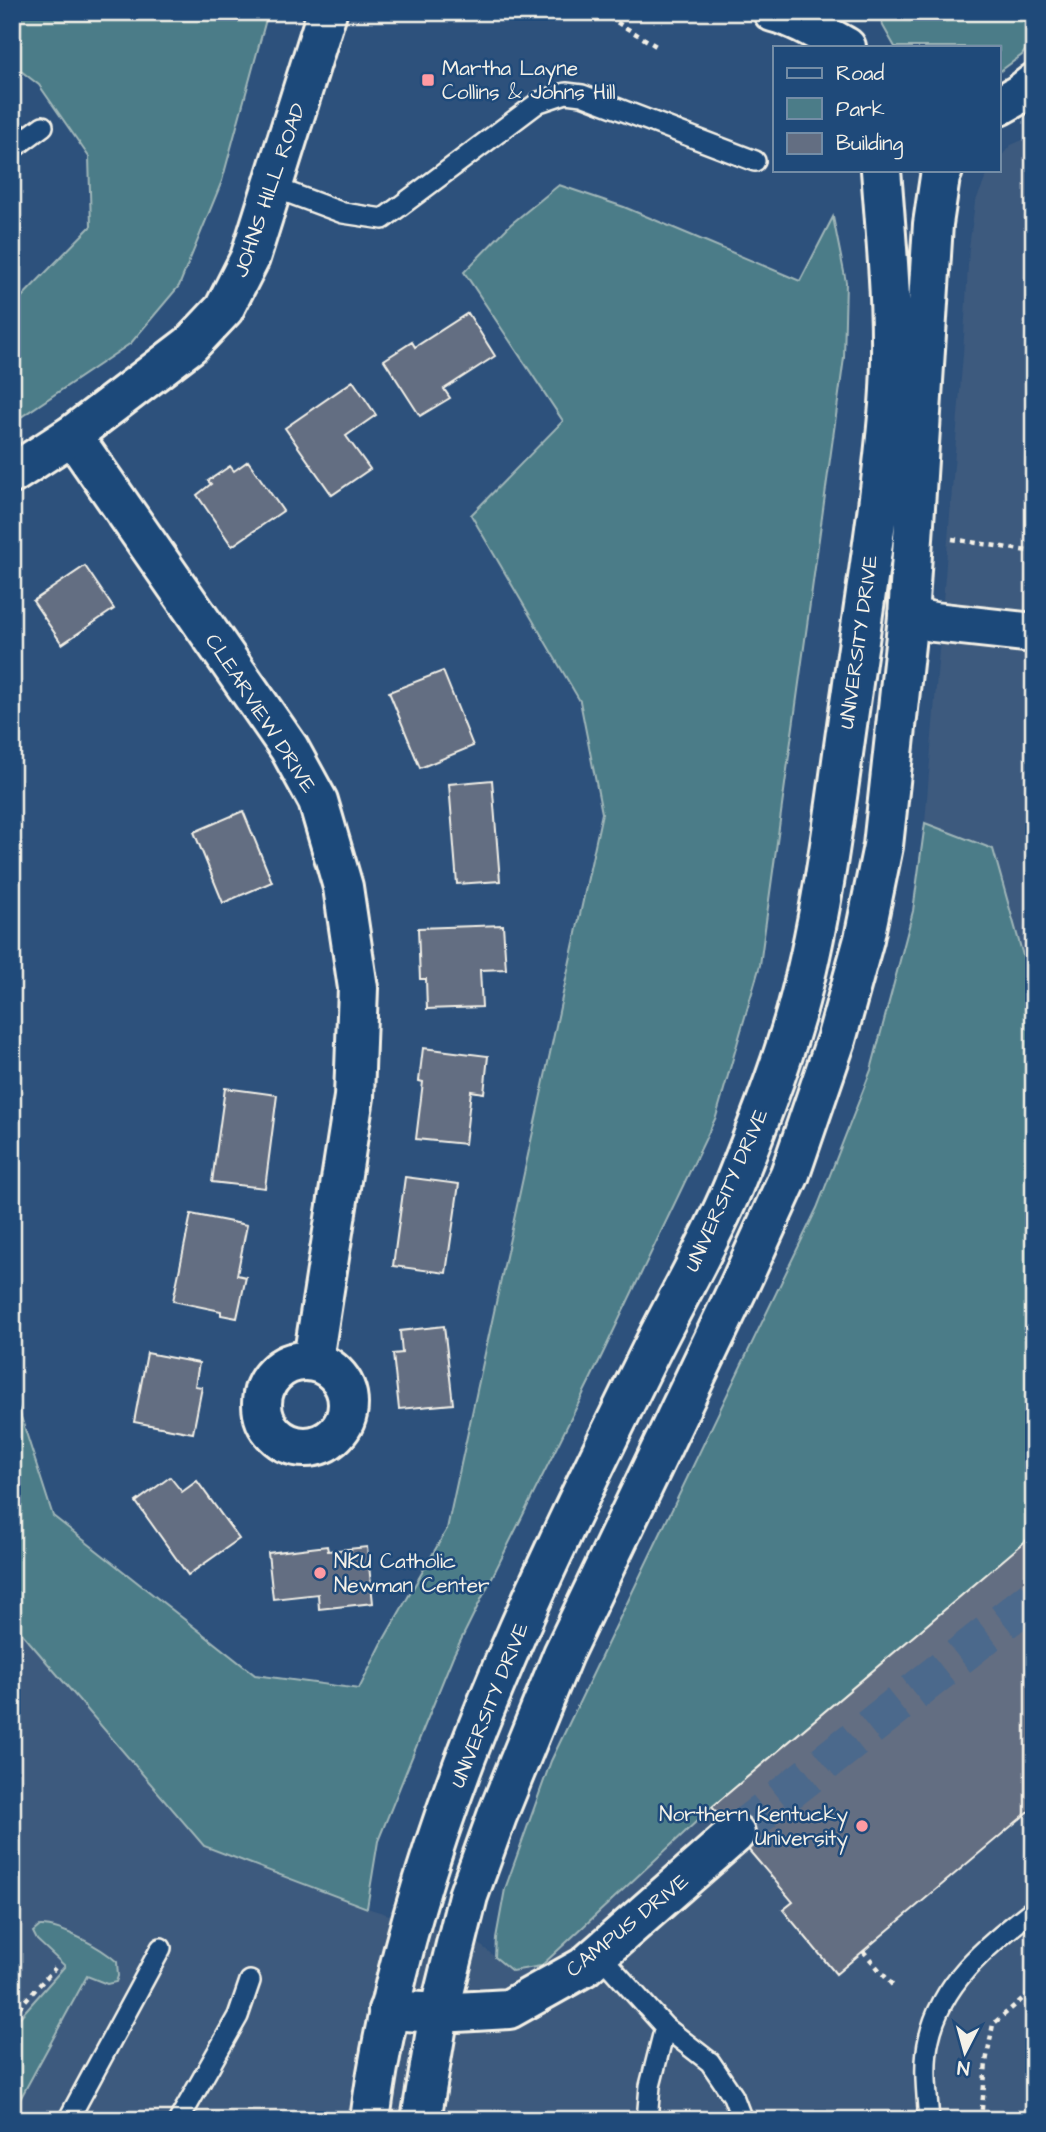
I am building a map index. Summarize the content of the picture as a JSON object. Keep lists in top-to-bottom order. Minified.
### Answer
{"streets":{"street":["JOHNS HILL ROAD","UNIVERSITY DRIVE","CLEARVIEW DRIVE","CAMPUS DRIVE"]},"crossings":[["JOHNS HILL ROAD","CLEARVIEW DRIVE"],["UNIVERSITY DRIVE","CAMPUS DRIVE"]],"places":{"transit":["Martha Layne Collins & Johns Hill"],"other":["NKU Catholic Newman Center","Northern Kentucky University"]},"legend":["Road","Park","Building"],"north":"bottom"}
